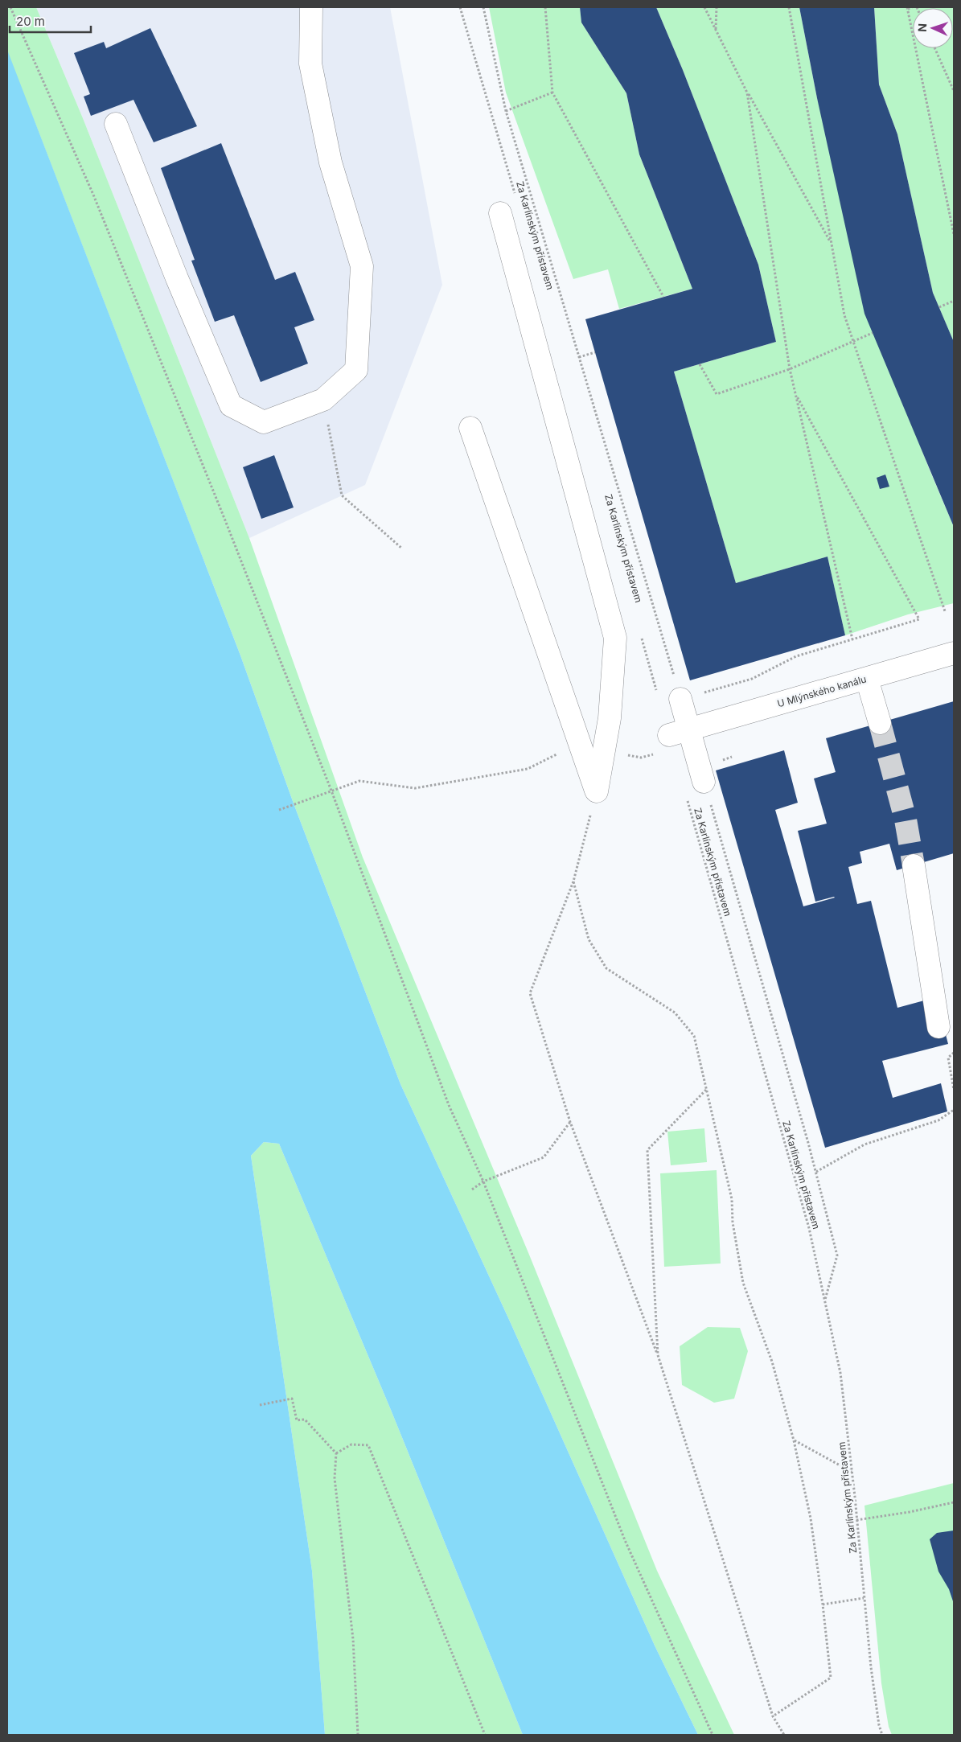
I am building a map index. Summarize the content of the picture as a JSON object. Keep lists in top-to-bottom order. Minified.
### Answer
{"streets":{"street":["U Mlýnského kanálu"],"path":["Za Karlínským přístavem"]},"scale_bar":"20 m","north":"left"}
